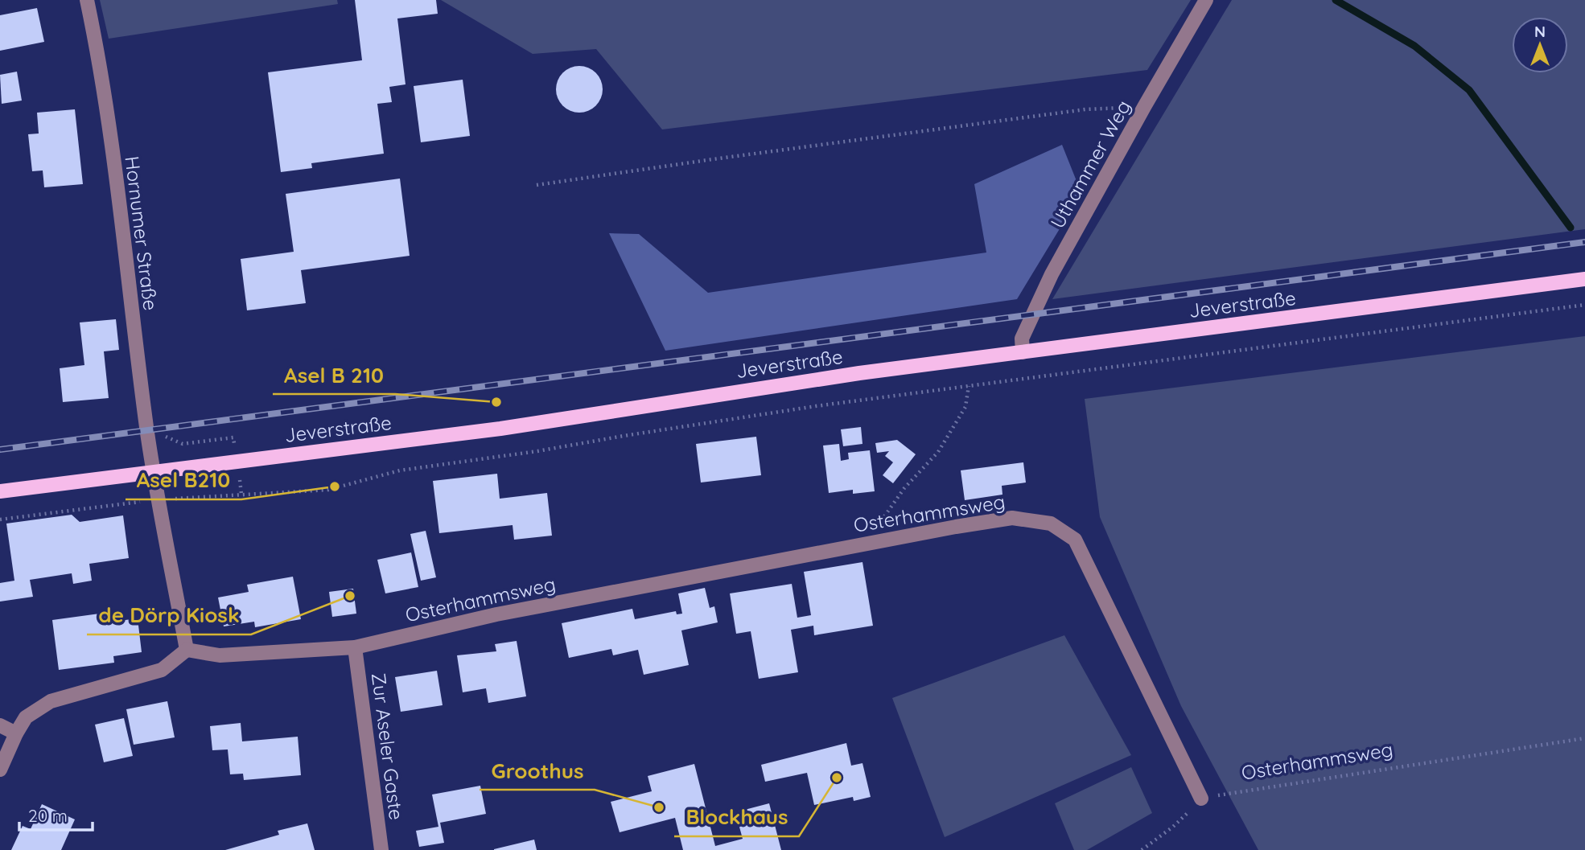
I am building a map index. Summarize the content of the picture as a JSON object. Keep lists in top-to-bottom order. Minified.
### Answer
{"streets":{"main road":["Jeverstraße"],"street":["Uthammer Weg","Hornumer Straße","Osterhammsweg","Zur Aseler Gaste"]},"crossings":[["Uthammer Weg","Jeverstraße"],["Hornumer Straße","Jeverstraße"],["Hornumer Straße","Osterhammsweg"],["Osterhammsweg","Zur Aseler Gaste"]],"places":["Asel B 210","Asel B210","de Dörp Kiosk","Blockhaus","Groothus"],"scale_bar":"20 m","north":"top"}
